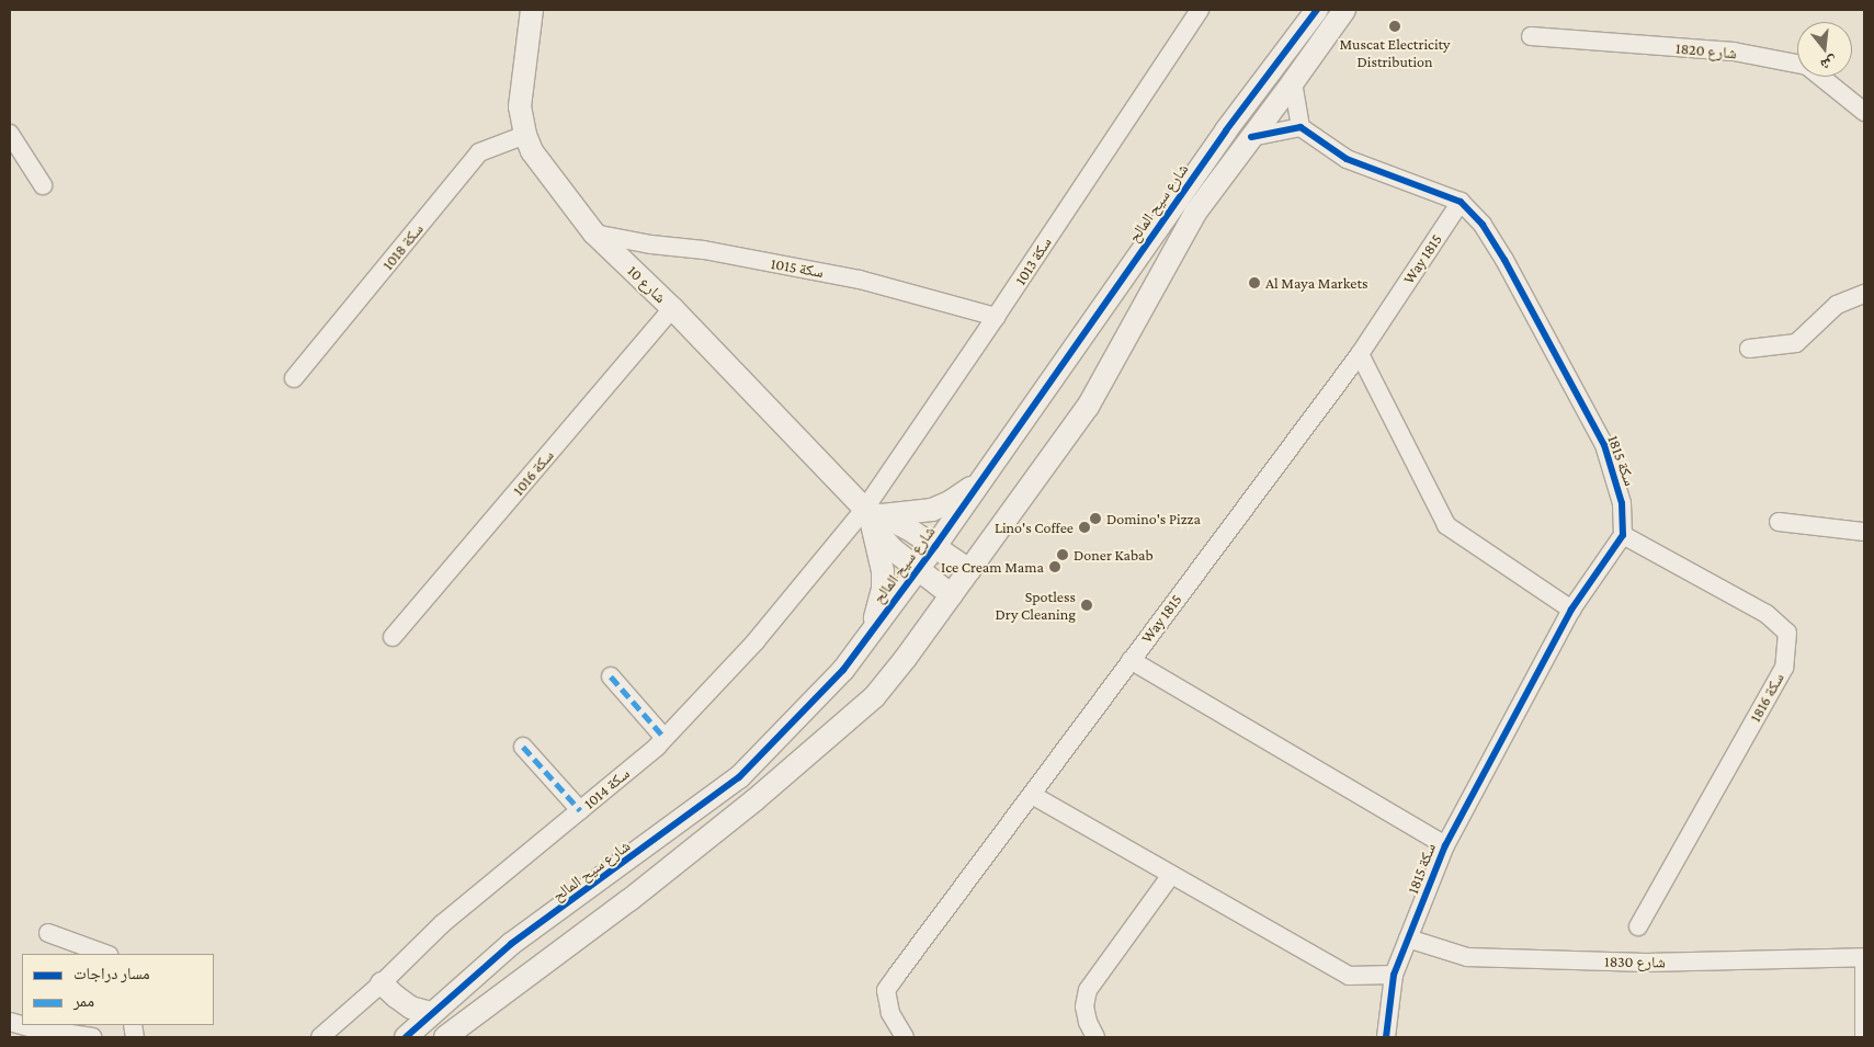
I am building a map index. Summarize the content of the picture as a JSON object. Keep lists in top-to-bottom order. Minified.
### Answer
{"streets":{"street":["1820 شارع","شارع سيح المالح","سكة 1018","Way 1815","سكة 1013","سكة 1015","شارع 10","سكة 1815","سكة 1016","سكة 1816","سكة 1014","1830 شارع"]},"crossings":[["شارع سيح المالح","شارع 10"],["سكة 1018","شارع 10"],["Way 1815","سكة 1815"],["سكة 1013","سكة 1015"],["سكة 1013","شارع 10"],["سكة 1013","سكة 1014"],["سكة 1015","شارع 10"],["شارع 10","سكة 1016"],["شارع 10","سكة 1014"],["سكة 1815","سكة 1816"],["سكة 1815","1830 شارع"]],"places":["Muscat Electricity Distribution","Al Maya Markets","Domino's Pizza","Lino's Coffee","Doner Kabab","Ice Cream Mama","Spotless Dry Cleaning"],"legend":["مسار دراجات","ممر"],"north":"bottom"}
